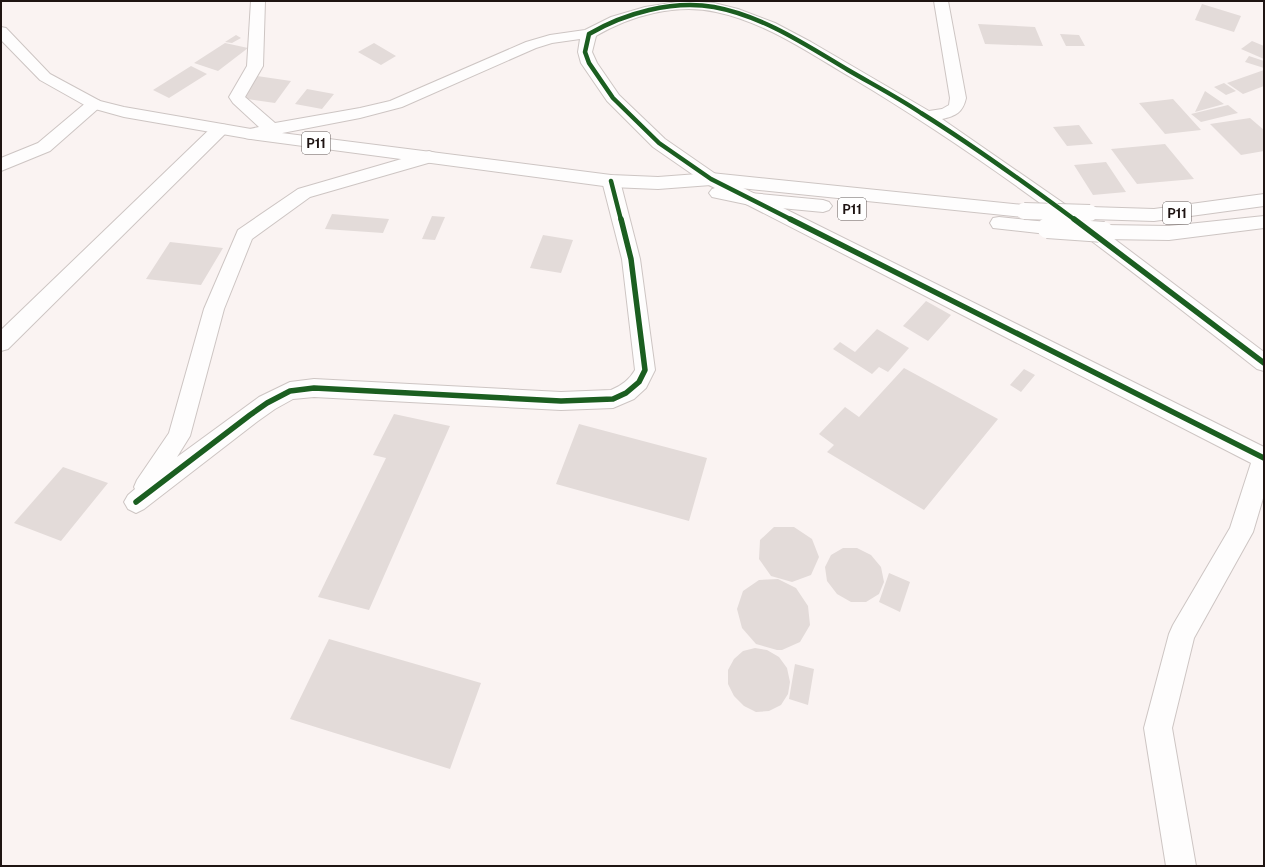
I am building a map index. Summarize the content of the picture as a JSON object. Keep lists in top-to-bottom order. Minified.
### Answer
{"streets":{"street":["P11"]}}
